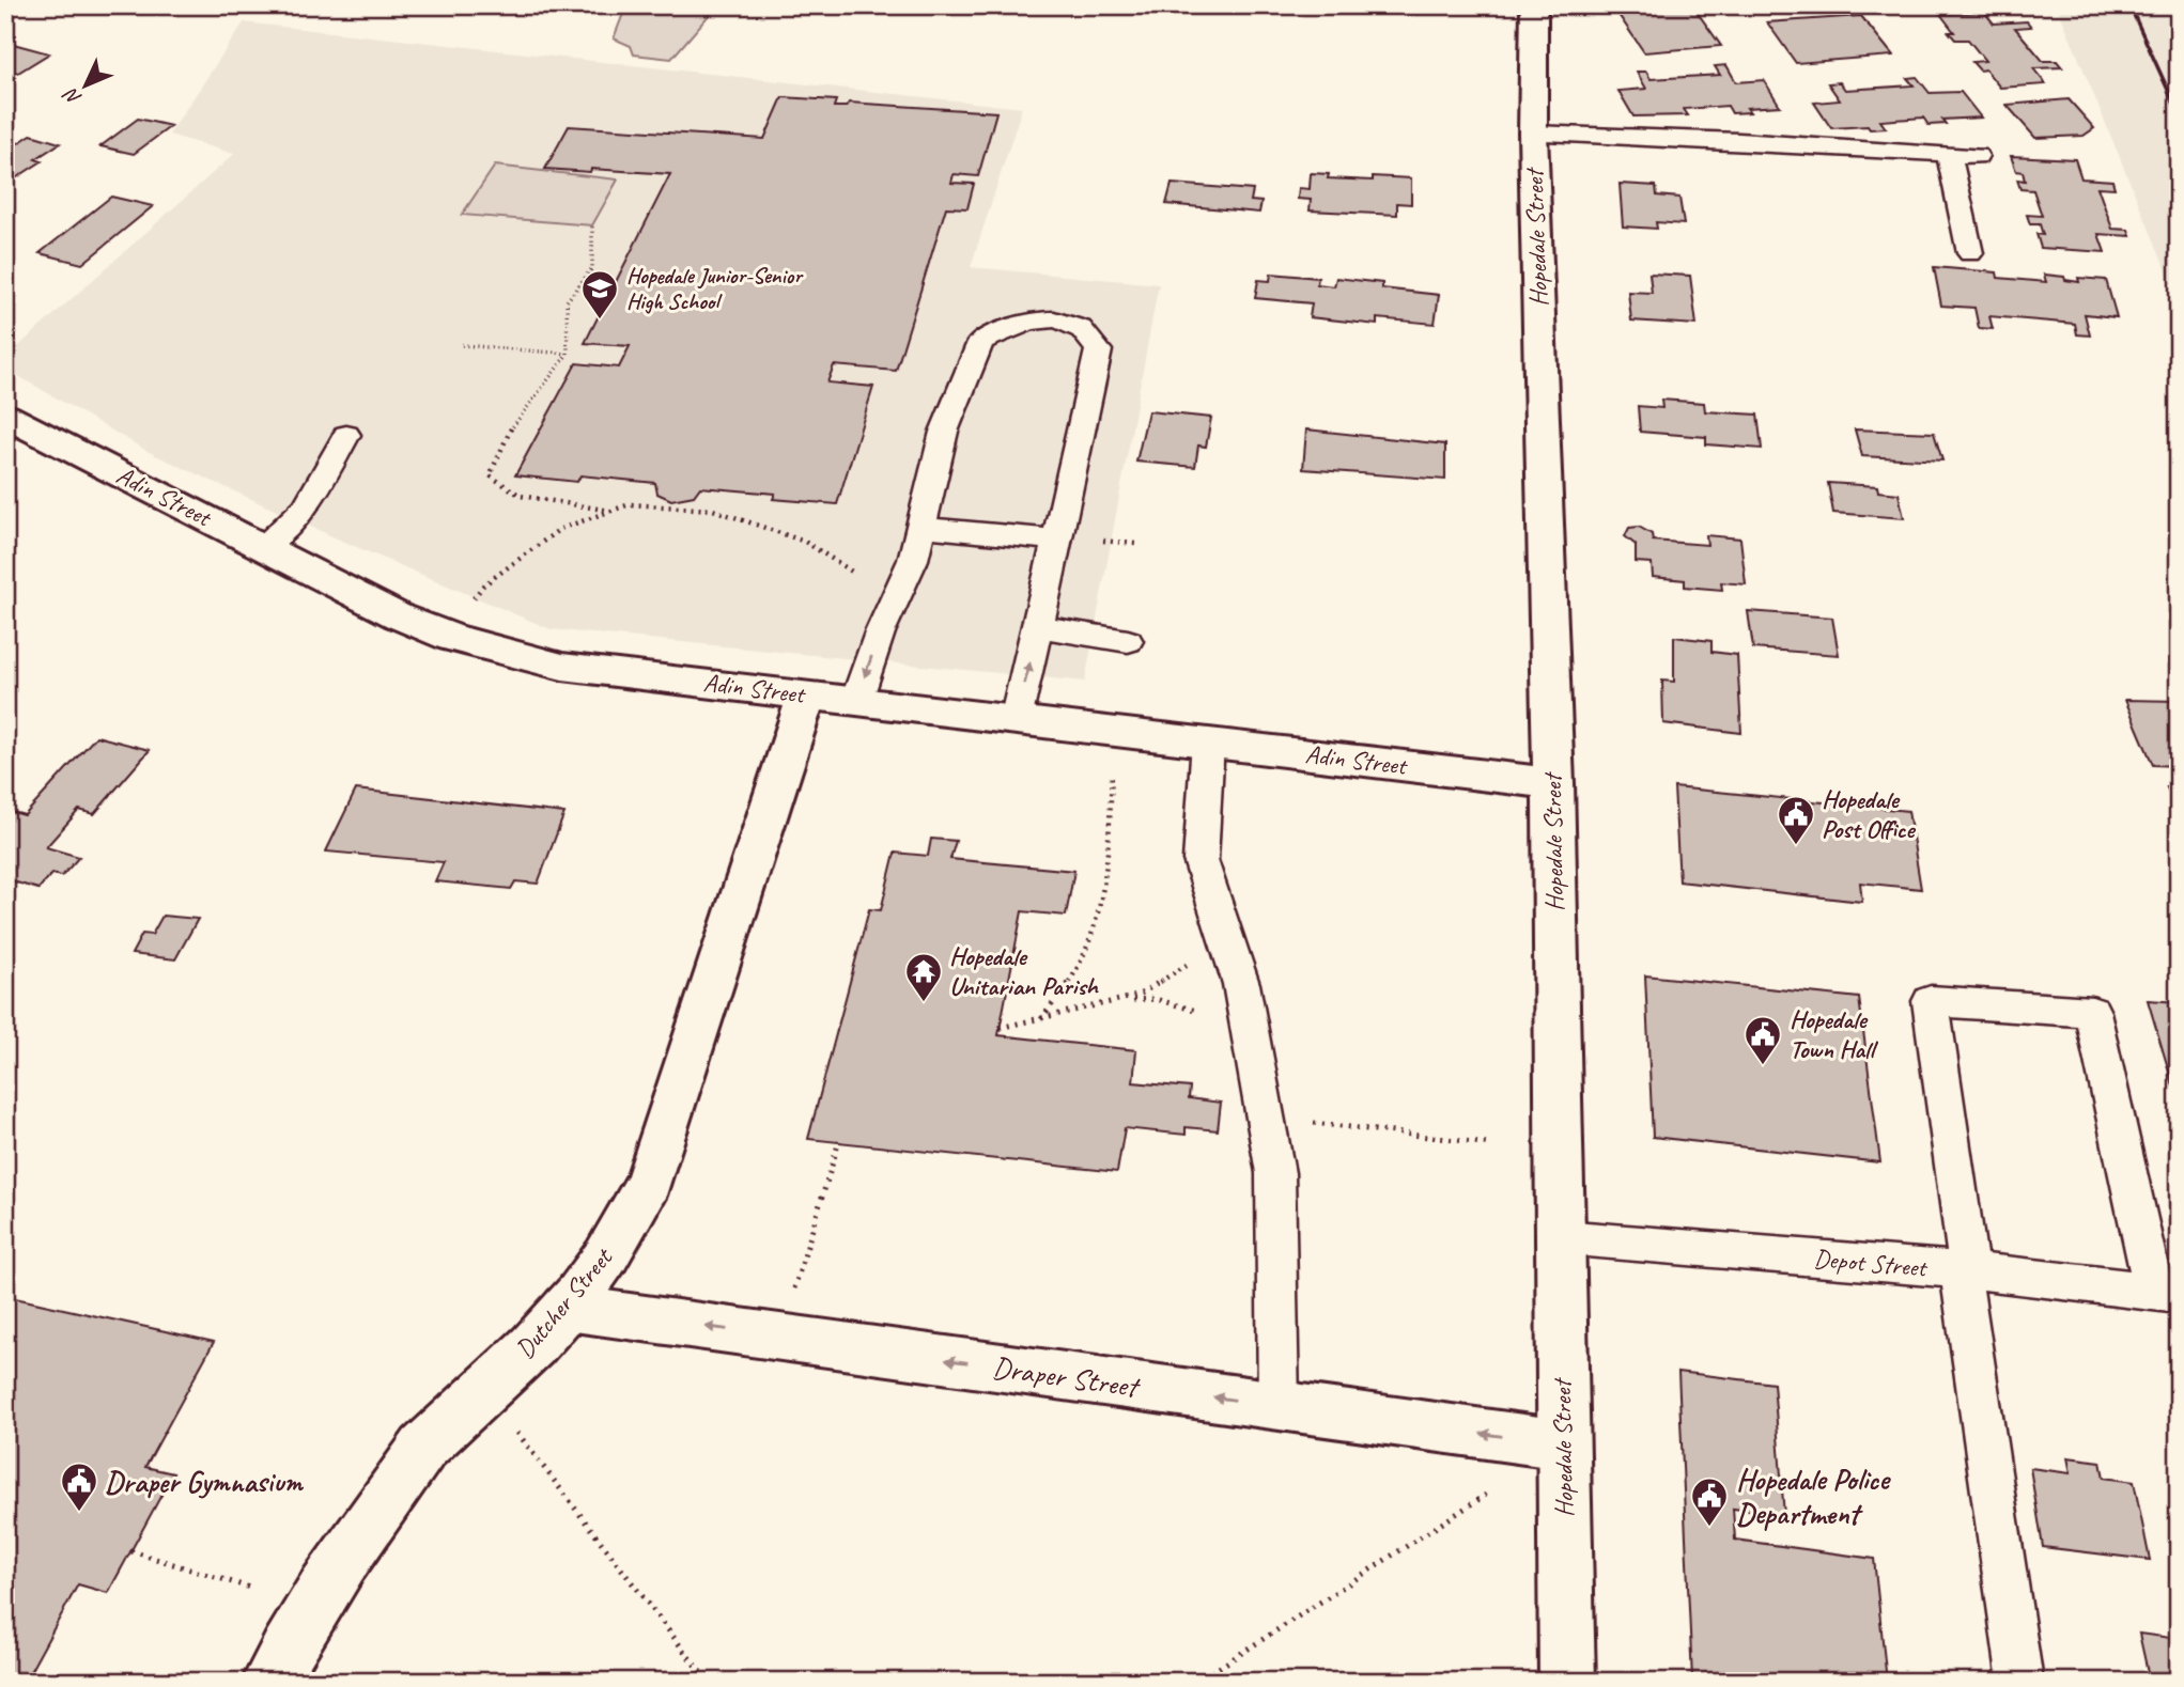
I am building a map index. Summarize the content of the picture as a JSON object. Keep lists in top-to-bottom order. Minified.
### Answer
{"streets":{"street":["Hopedale Street","Adin Street","Dutcher Street","Draper Street"],"lane":["Depot Street"]},"crossings":[["Hopedale Street","Adin Street"],["Hopedale Street","Depot Street"],["Hopedale Street","Draper Street"],["Adin Street","Dutcher Street"],["Dutcher Street","Draper Street"]],"one_way":["Draper Street"],"places":{"school or university":["Hopedale Junior-Senior High School"],"public building":["Hopedale Post Office","Hopedale Town Hall","Draper Gymnasium","Hopedale Police Department"],"temple":["Hopedale Unitarian Parish"]},"north":"bottom left"}
